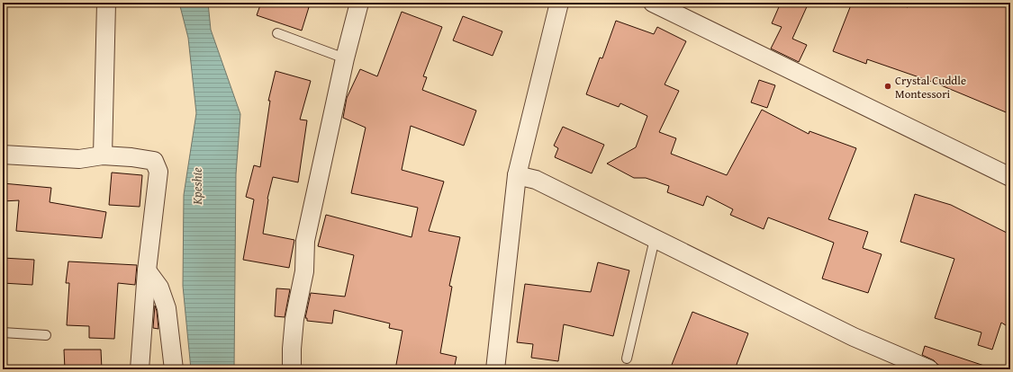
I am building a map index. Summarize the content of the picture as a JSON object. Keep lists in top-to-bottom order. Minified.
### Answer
{"water":["Kpeshie"],"places":["Crystal Cuddle Montessori"]}
